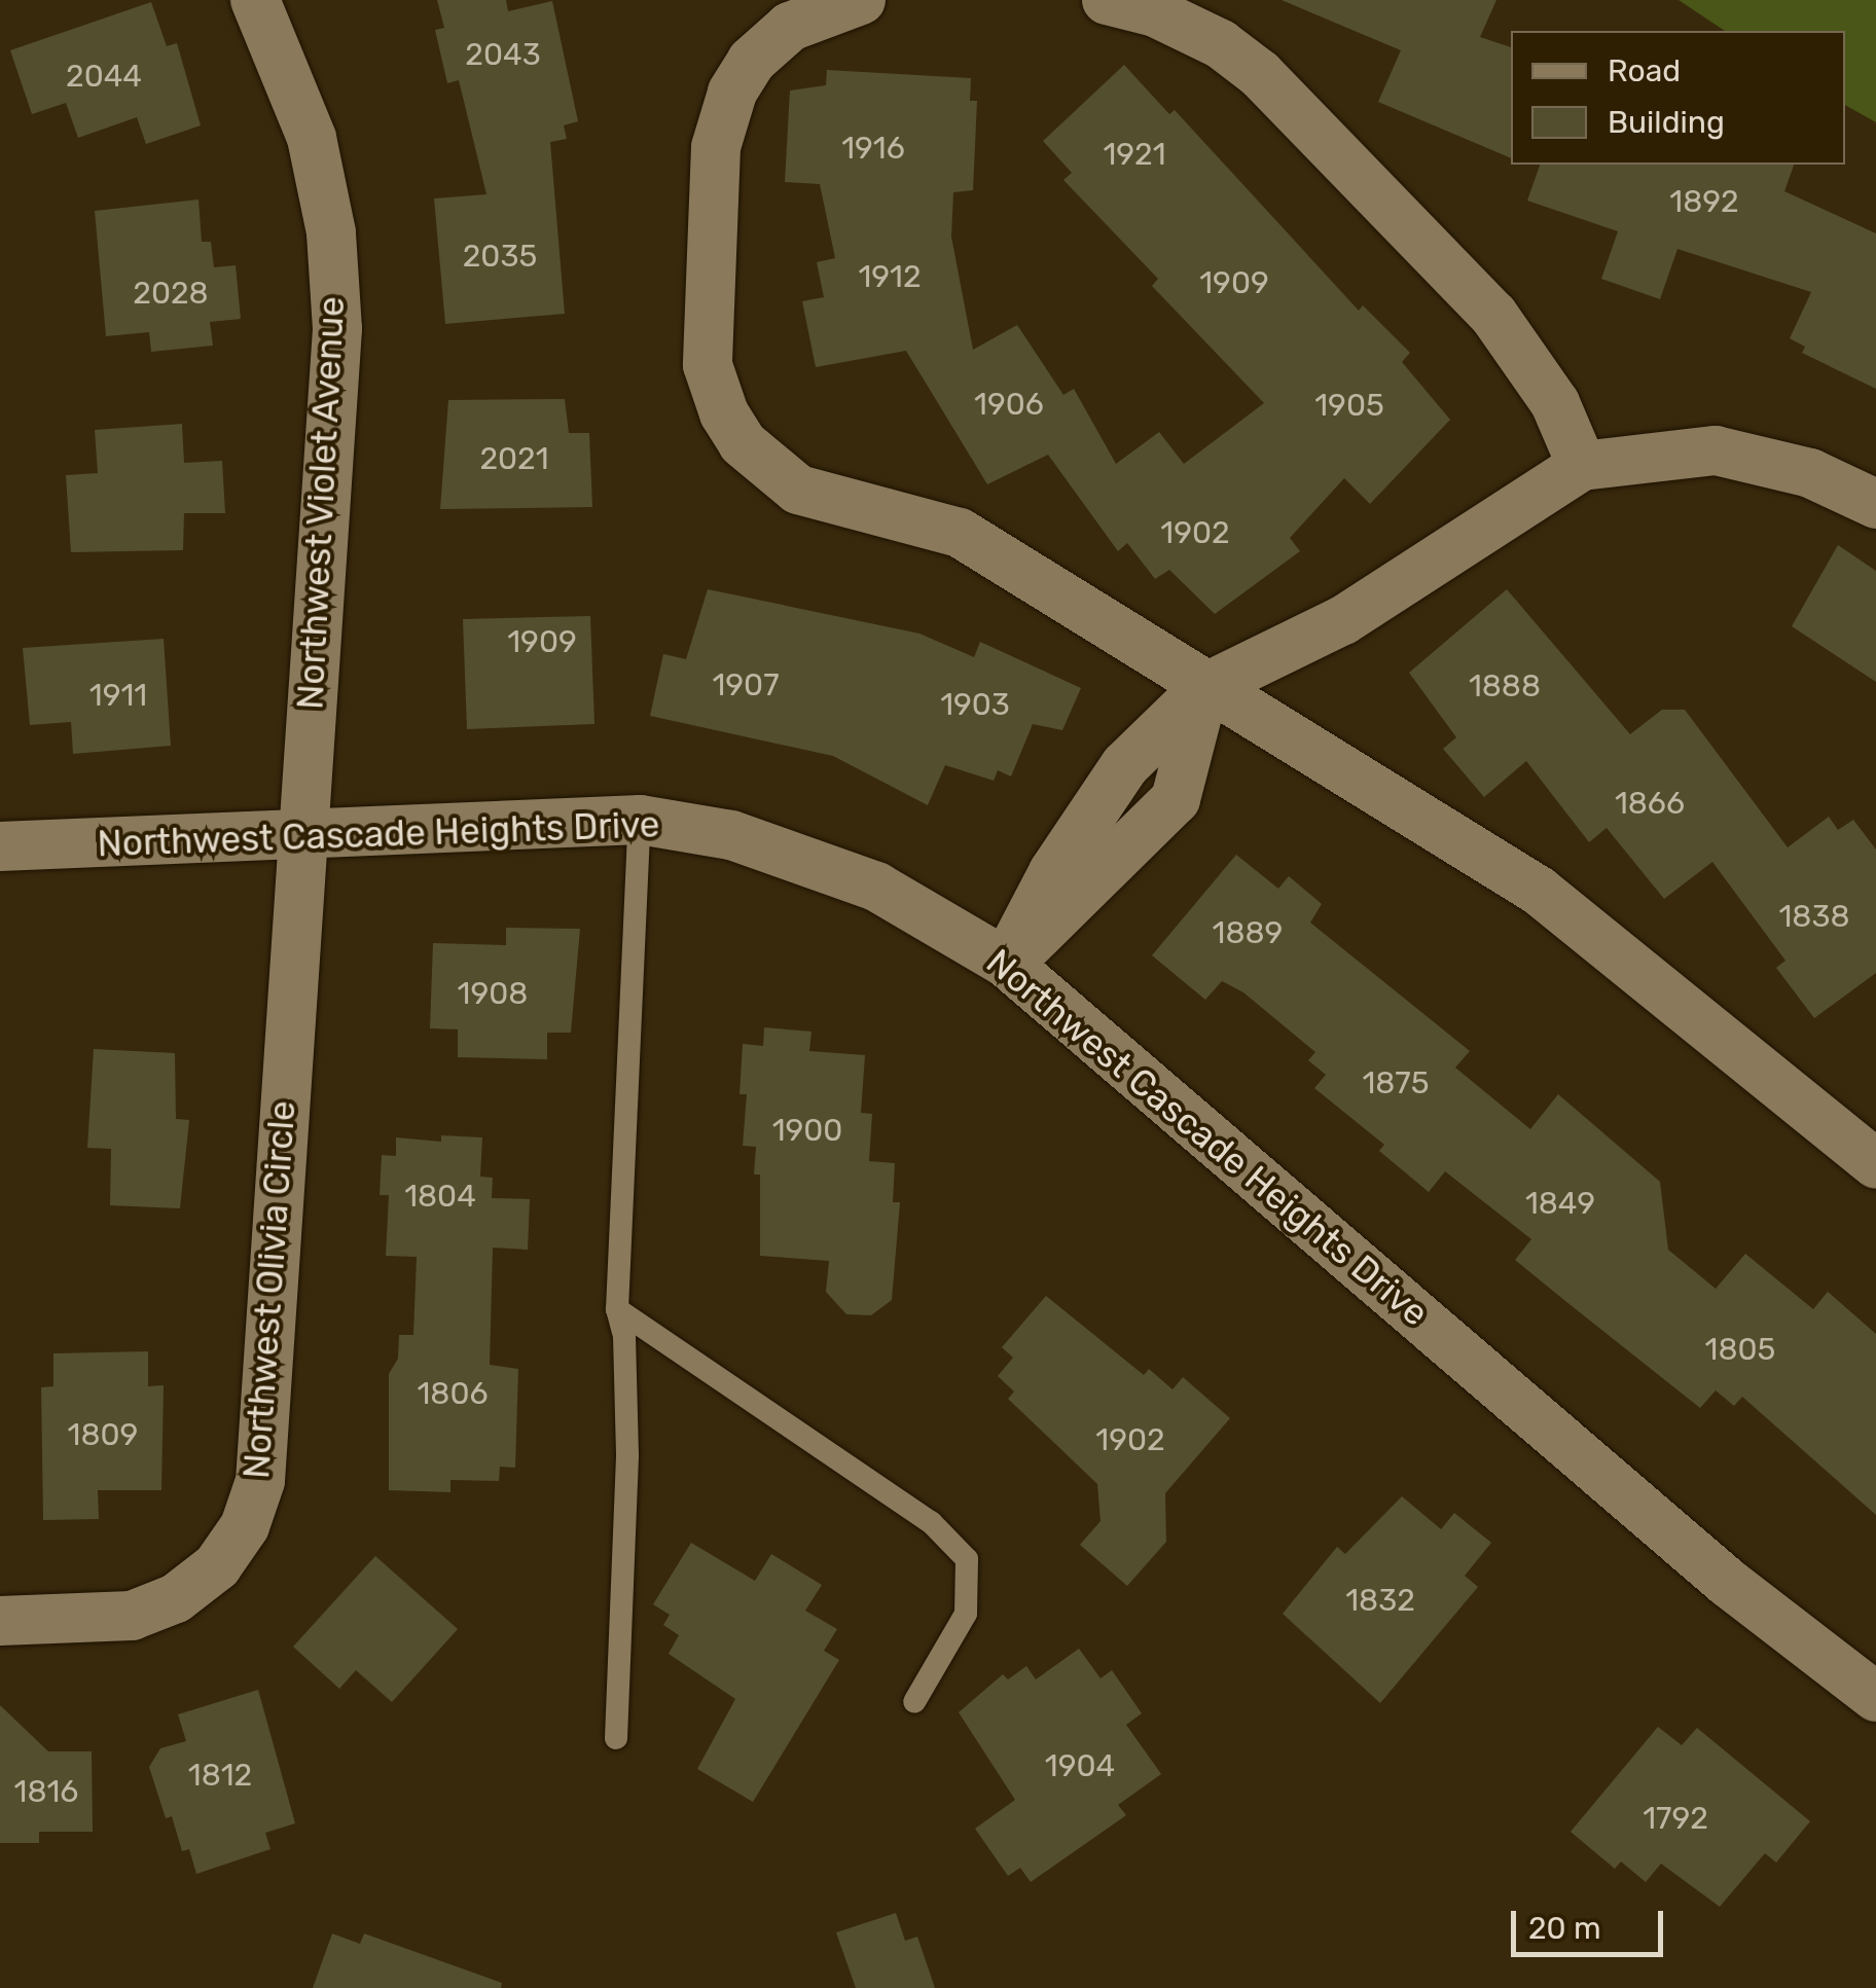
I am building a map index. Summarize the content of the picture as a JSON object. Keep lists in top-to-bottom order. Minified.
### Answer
{"streets":{"street":["Northwest Violet Avenue","Northwest Cascade Heights Drive","Northwest Olivia Circle"]},"crossings":[["Northwest Violet Avenue","Northwest Cascade Heights Drive"],["Northwest Violet Avenue","Northwest Olivia Circle"],["Northwest Cascade Heights Drive","Northwest Olivia Circle"]],"house_numbers":["2043","2044","1916","1921","1892","2035","1912","1909","2028","1906","1905","2021","1902","1909","1907","1888","1911","1903","1866","1838","1889","1908","1875","1900","1804","1849","1805","1806","1809","1902","1832","1904","1812","1816","1792"],"legend":["Road","Building"],"scale_bar":"20 m"}
